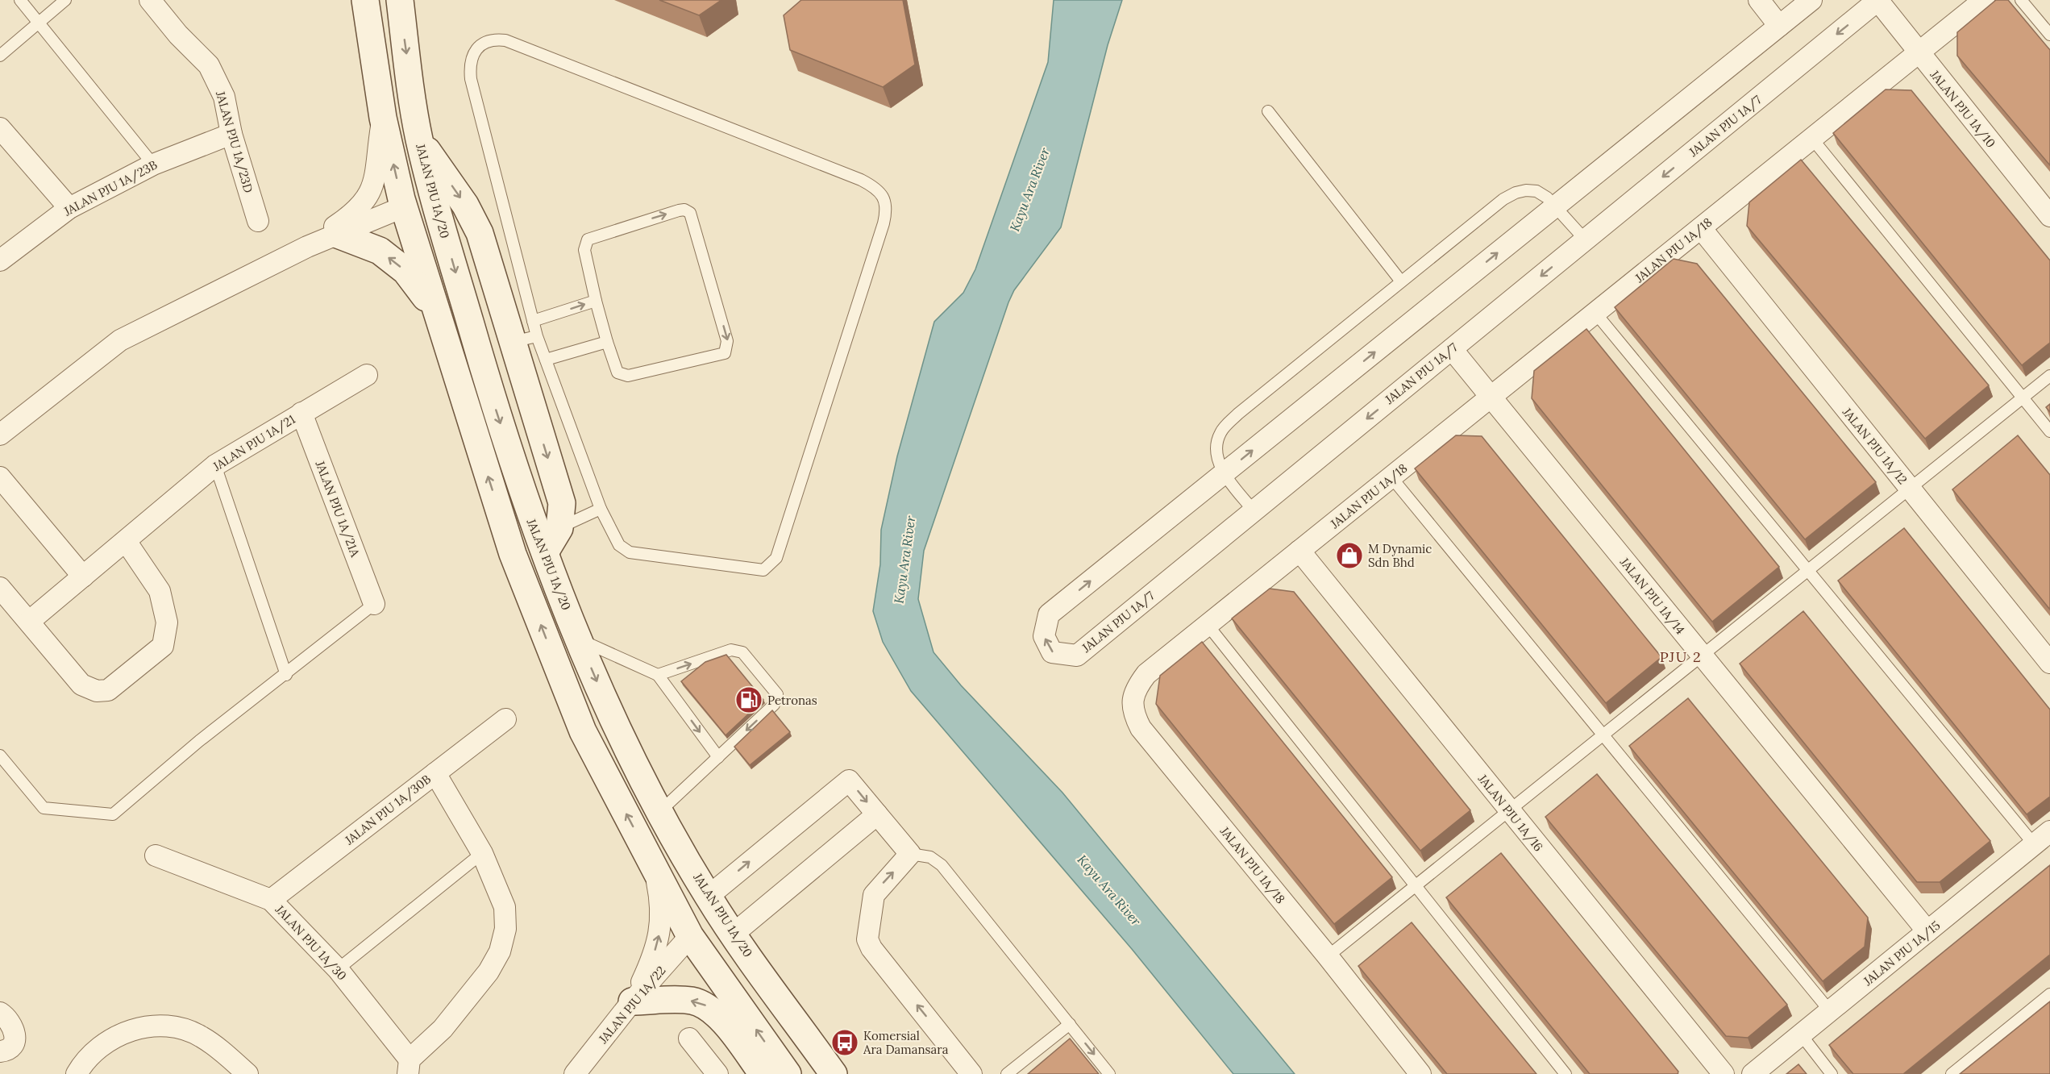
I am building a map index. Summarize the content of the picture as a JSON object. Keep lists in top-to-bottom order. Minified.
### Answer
{"streets":{"street":["JALAN PJU 1A/10","JALAN PJU 1A/7","JALAN PJU 1A/23D","JALAN PJU 1A/23B","JALAN PJU 1A/20","JALAN PJU 1A/18","JALAN PJU 1A/21","JALAN PJU 1A/12","JALAN PJU 1A/21A","JALAN PJU 1A/14","JALAN PJU 1A/30B","JALAN PJU 1A/16","JALAN PJU 1A/30","JALAN PJU 1A/15","JALAN PJU 1A/22"]},"crossings":[["JALAN PJU 1A/10","JALAN PJU 1A/7"],["JALAN PJU 1A/10","JALAN PJU 1A/18"],["JALAN PJU 1A/7","JALAN PJU 1A/14"],["JALAN PJU 1A/23D","JALAN PJU 1A/23B"],["JALAN PJU 1A/18","JALAN PJU 1A/12"],["JALAN PJU 1A/18","JALAN PJU 1A/14"],["JALAN PJU 1A/18","JALAN PJU 1A/16"],["JALAN PJU 1A/21","JALAN PJU 1A/21A"],["JALAN PJU 1A/14","JALAN PJU 1A/15"],["JALAN PJU 1A/30B","JALAN PJU 1A/30"]],"districts":["PJU 2"],"water":["Kayu Ara River"],"places":{"shop":["M Dynamic Sdn Bhd"],"fuel station":["Petronas"],"bus stop":["Komersial Ara Damansara"]}}
